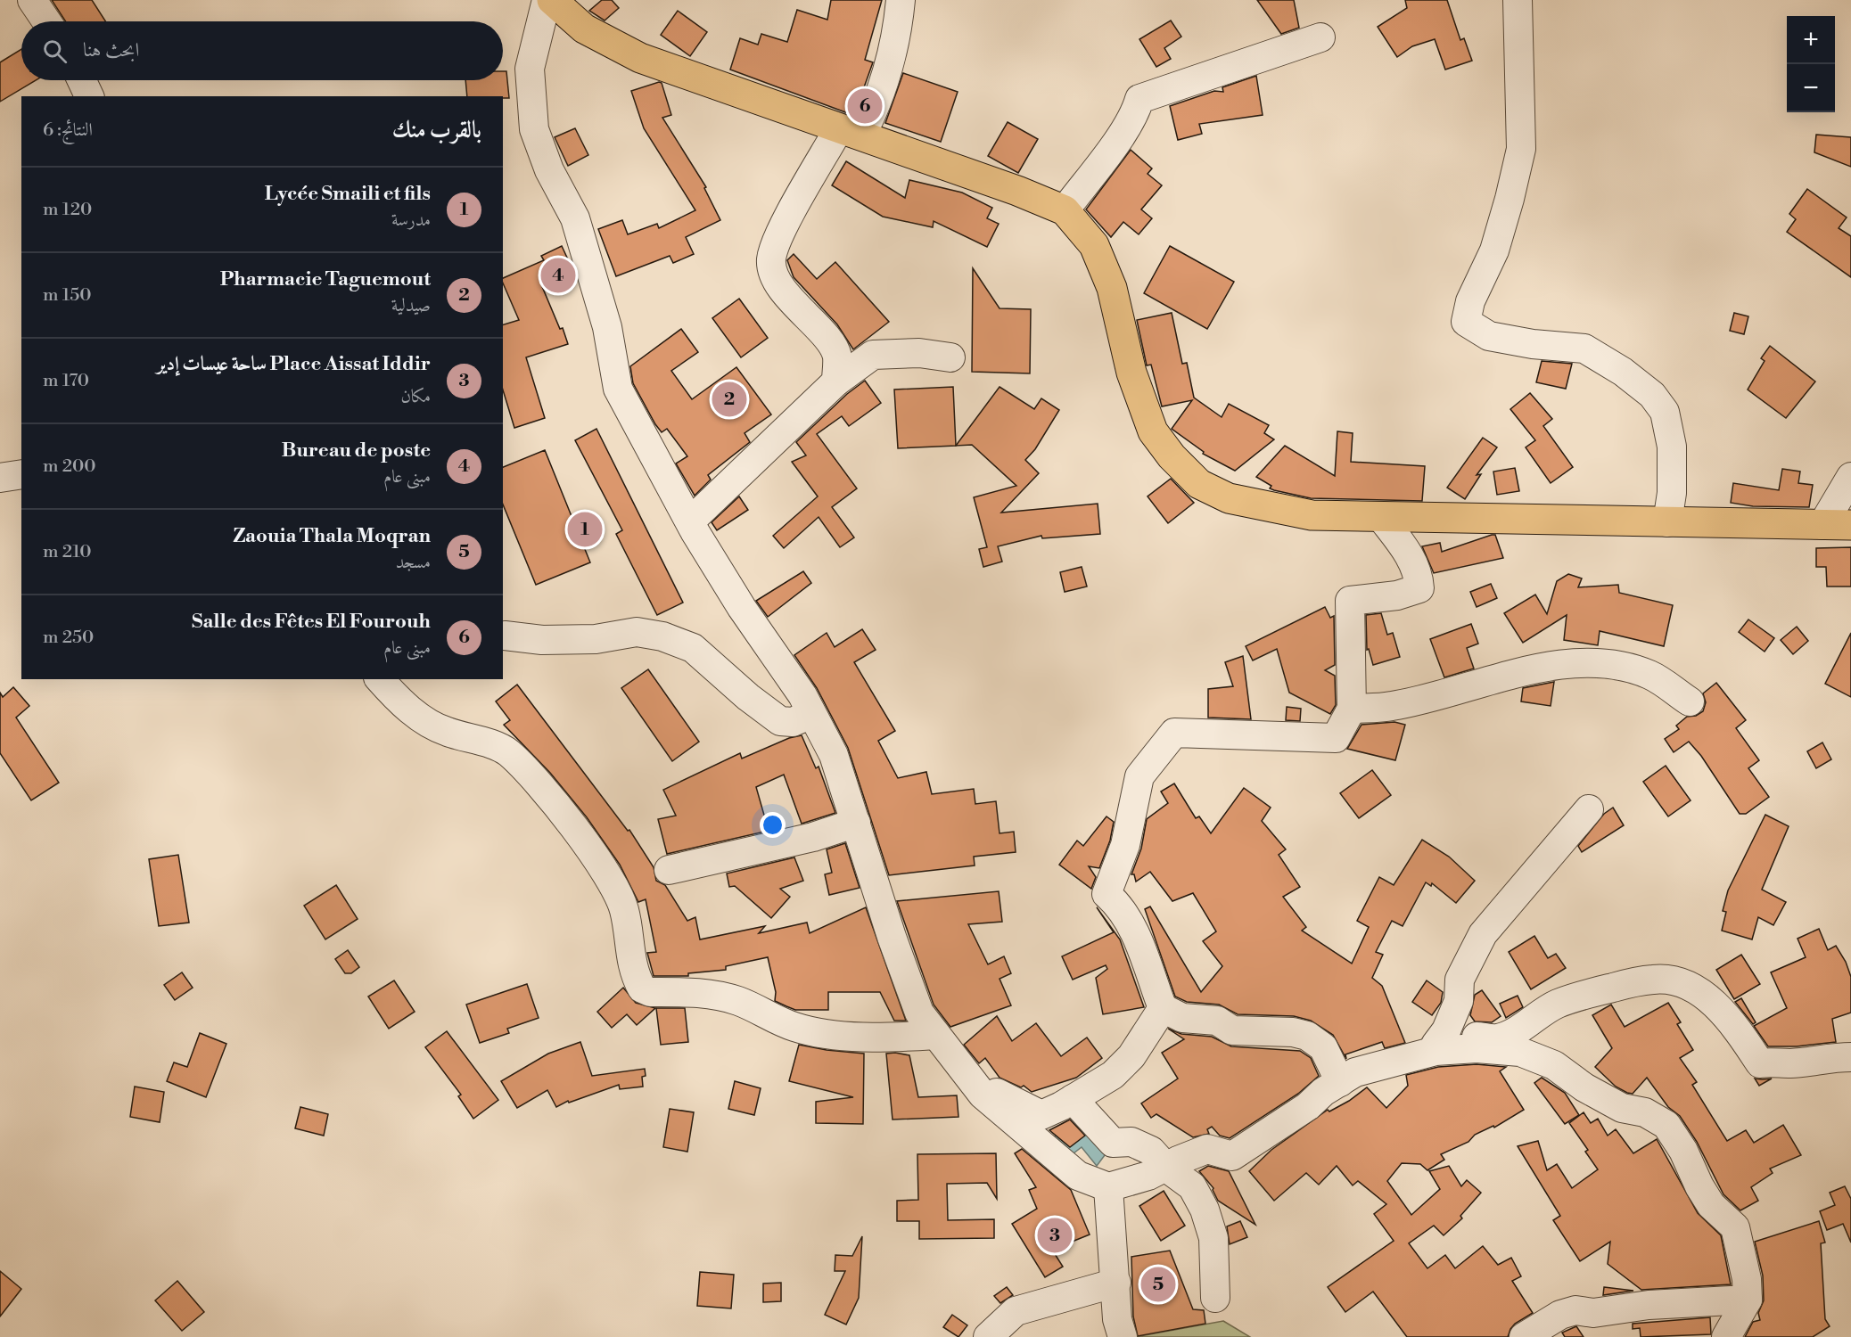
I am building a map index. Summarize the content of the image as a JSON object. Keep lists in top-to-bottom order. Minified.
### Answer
{"page":{"map_buttons":["+","−"],"search":"ابحث هنا","pins":["6","4","2","1","3","5"],"heading":["بالقرب منك","النتائج: 6"],"list":[{"mark":"1","name":"Lycée Smaili et fils","note":"مدرسة","value":"120 m"},{"mark":"2","name":"Pharmacie Taguemout","note":"صيدلية","value":"150 m"},{"mark":"3","name":"Place Aissat Iddir ساحة عيسات إدير","note":"مكان","value":"170 m"},{"mark":"4","name":"Bureau de poste","note":"مبنى عام","value":"200 m"},{"mark":"5","name":"Zaouia Thala Moqran","note":"مسجد","value":"210 m"},{"mark":"6","name":"Salle des Fêtes El Fourouh","note":"مبنى عام","value":"250 m"}]}}
